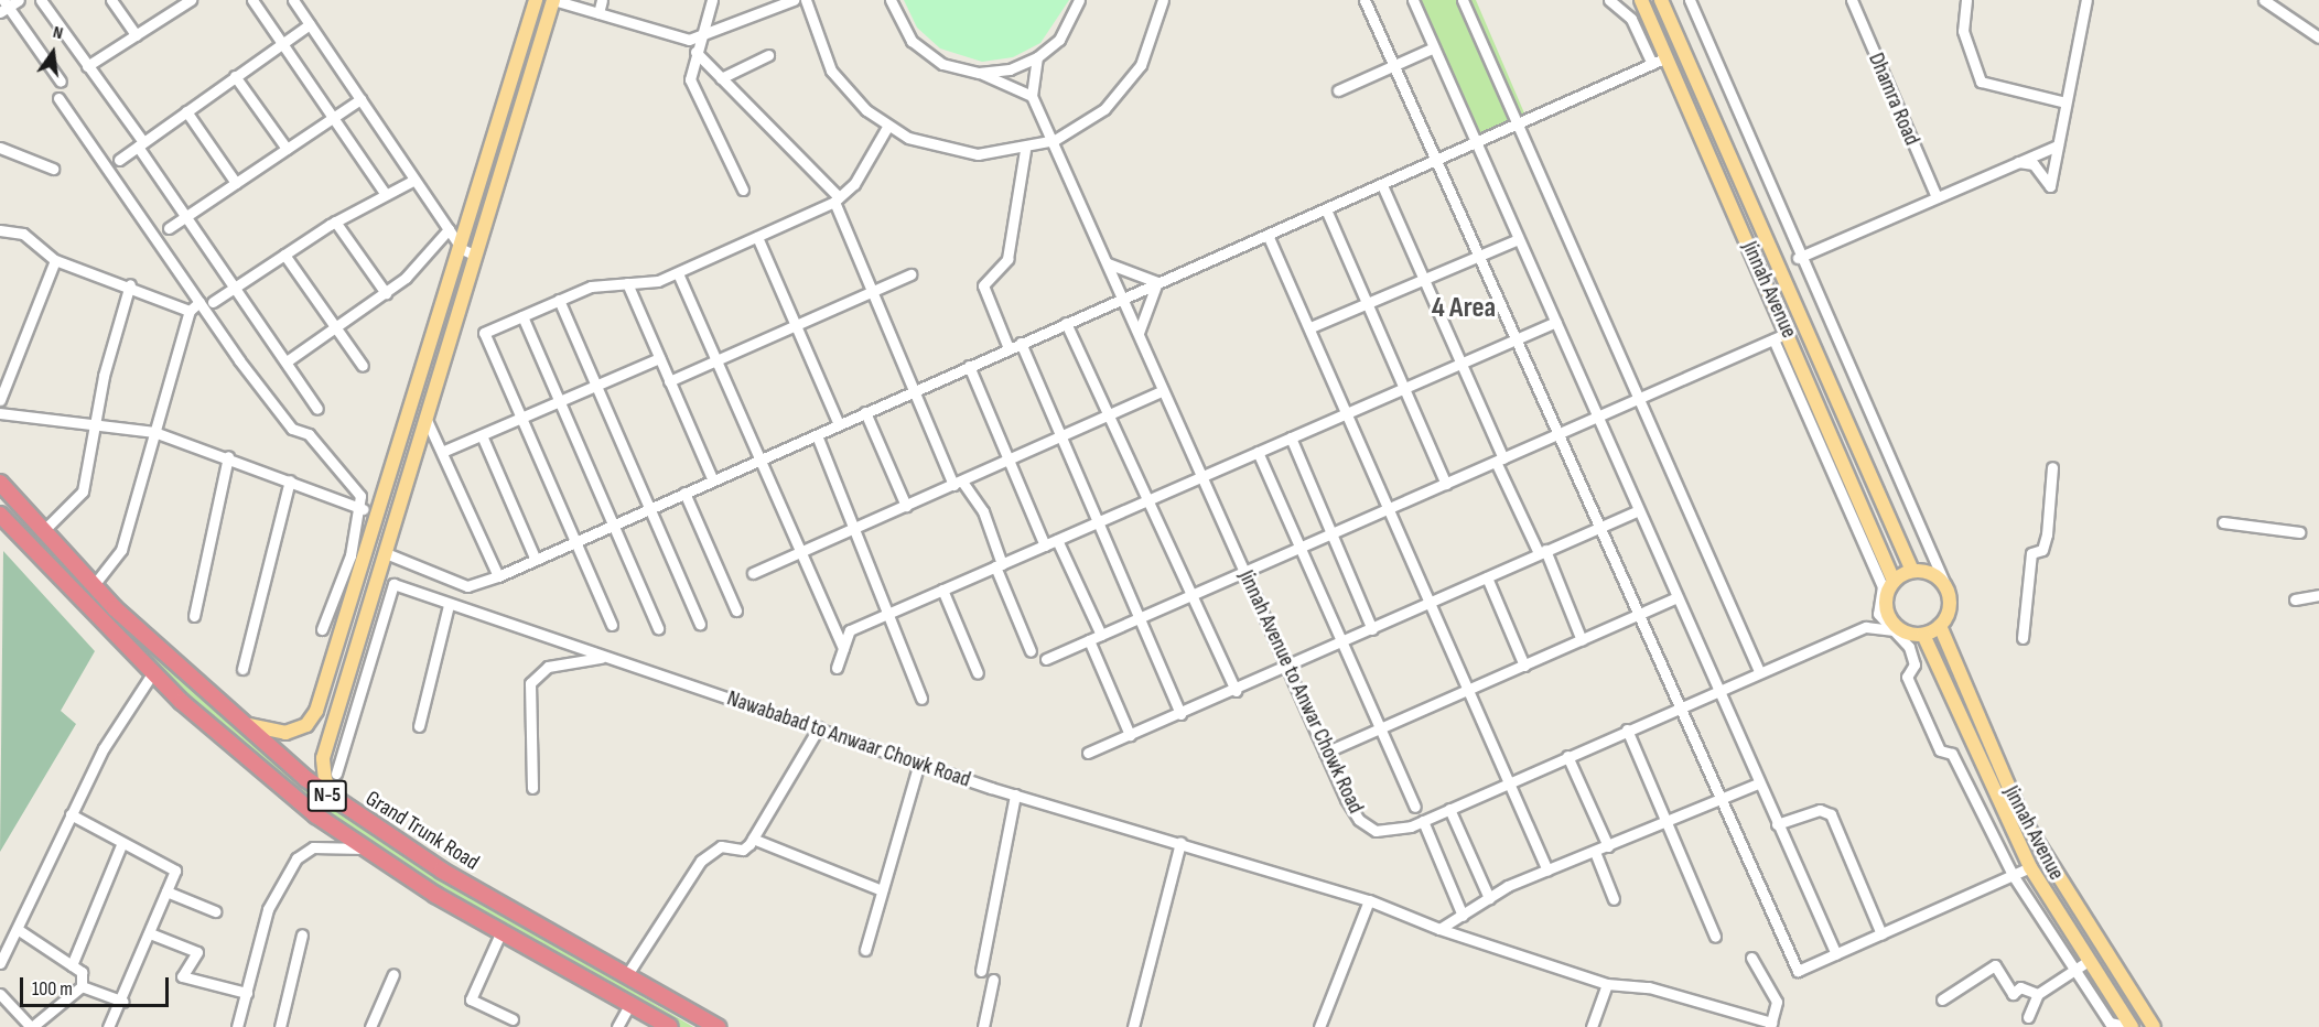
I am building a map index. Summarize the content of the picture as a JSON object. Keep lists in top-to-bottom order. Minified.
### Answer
{"streets":{"highway":["N-5","Grand Trunk Road"],"main road":["Jinnah Avenue"],"street":["Dhamra Road","Jinnah Avenue to Anwar Chowk Road","Nawababad to Anwaar Chowk Road"]},"districts":["4 Area"],"scale_bar":"100 m","north":"top"}
